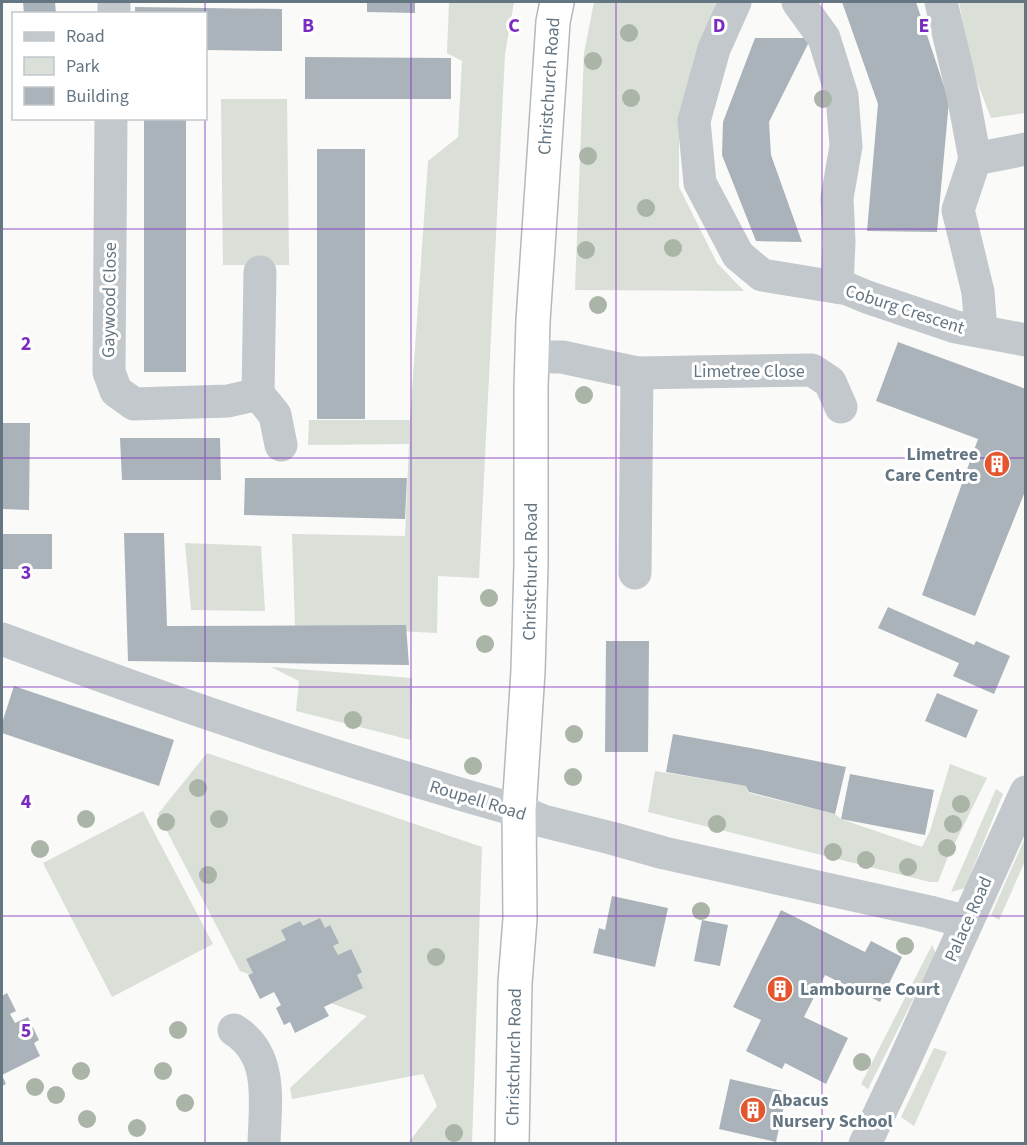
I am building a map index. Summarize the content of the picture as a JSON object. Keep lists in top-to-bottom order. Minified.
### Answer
{"streets":{"highway":["Christchurch Road"],"street":["Gaywood Close","Coburg Crescent","Limetree Close","Roupell Road","Palace Road"]},"crossings":[["Christchurch Road","Limetree Close"],["Christchurch Road","Roupell Road"],["Roupell Road","Palace Road"]],"places":{"building":["Limetree Care Centre","Lambourne Court","Abacus Nursery School"]},"legend":["Road","Park","Building"],"grid":{"columns":["B","C","D","E"],"rows":["2","3","4","5"]}}
